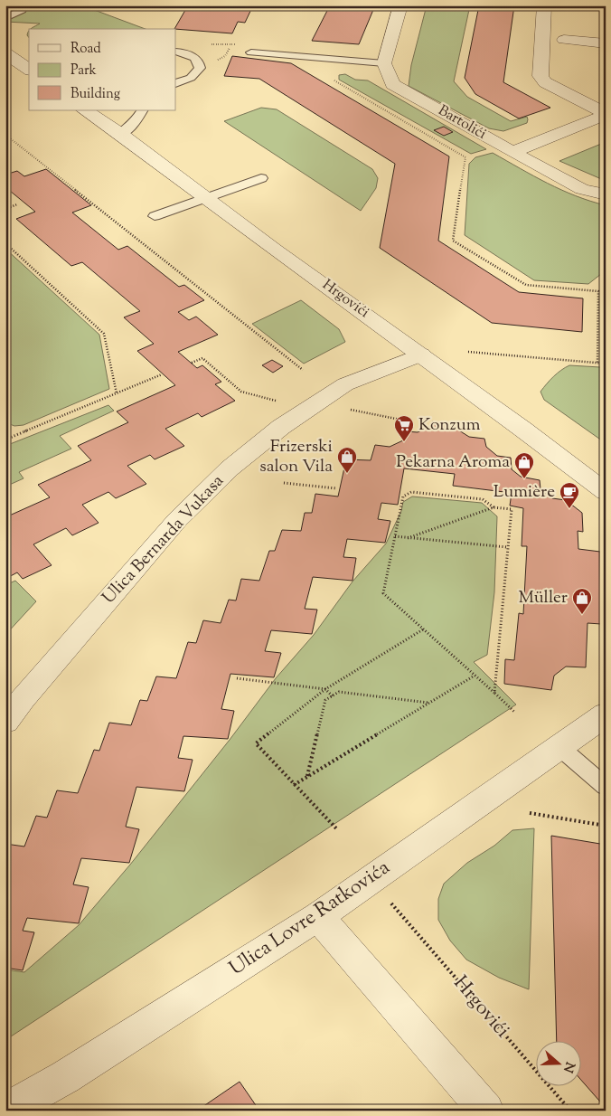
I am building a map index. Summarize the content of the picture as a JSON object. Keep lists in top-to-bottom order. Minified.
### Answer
{"streets":{"street":["Bartolići","Hrgovići","Ulica Bernarda Vukasa","Ulica Lovre Ratkovića"]},"crossings":[["Hrgovići","Ulica Bernarda Vukasa"]],"places":{"supermarket":["Konzum"],"shop":["Frizerski salon Vila","Pekarna Aroma","Müller"],"cafe":["Lumière"]},"legend":["Road","Park","Building"],"north":"right"}
